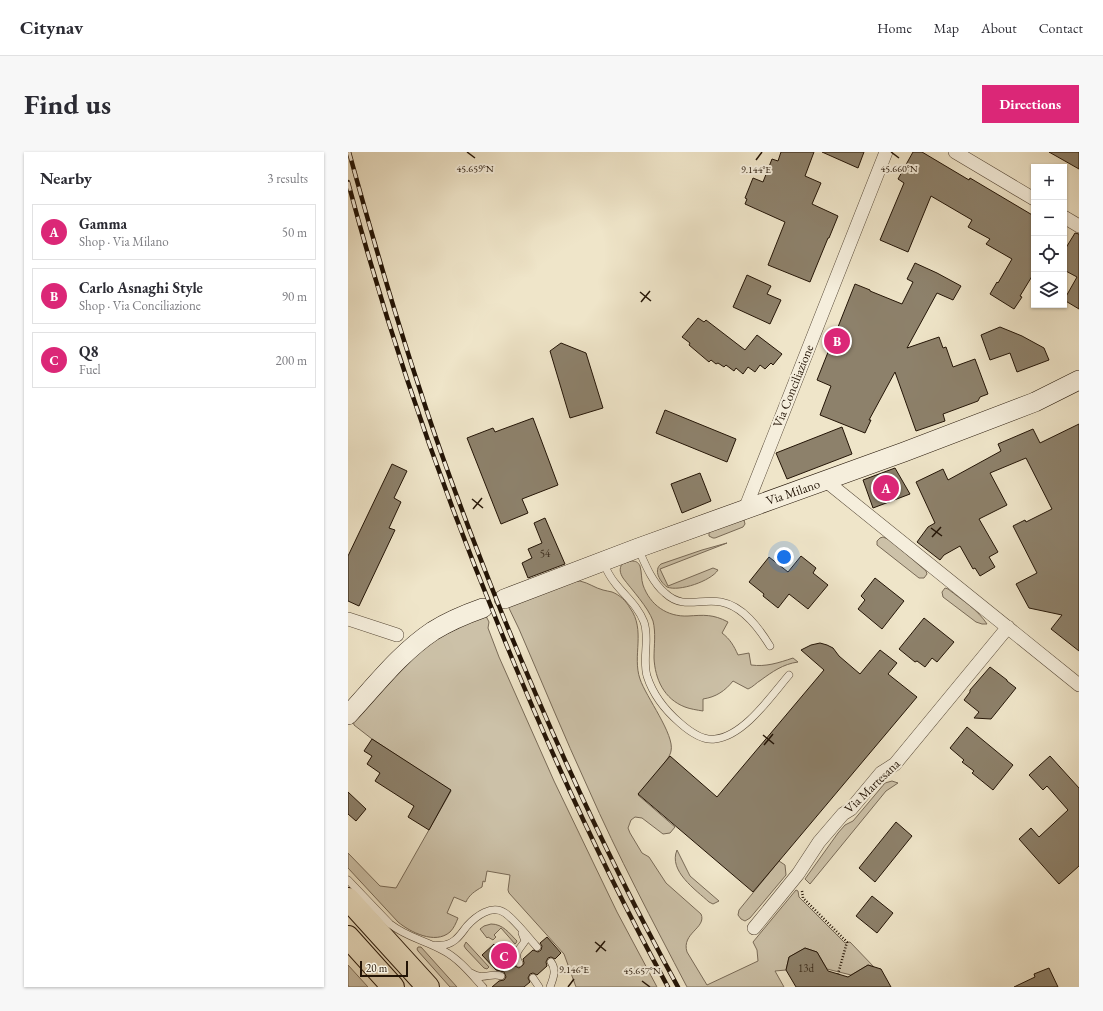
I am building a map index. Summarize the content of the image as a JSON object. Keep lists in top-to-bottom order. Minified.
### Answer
{"streets":{"street":["Via Conciliazione","Via Milano","Via Martesana"]},"crossings":[["Via Conciliazione","Via Milano"]],"house_numbers":["54","13d"],"scale_bar":"20 m","page":{"header":"Citynav","nav":["Home","Map","About","Contact"],"buttons":"Directions","title":"Find us","heading":["Nearby","3 results"],"map_buttons":["+","−"],"list":[{"mark":"A","name":"Gamma","note":"Shop · Via Milano","value":"50 m"},{"mark":"B","name":"Carlo Asnaghi Style","note":"Shop · Via Conciliazione","value":"90 m"},{"mark":"C","name":"Q8","note":"Fuel","value":"200 m"}],"pins":["B","A","C"],"scale":"20 m"},"coordinates":["45.659°N","45.660°N","9.144°E","9.146°E","45.657°N"]}
